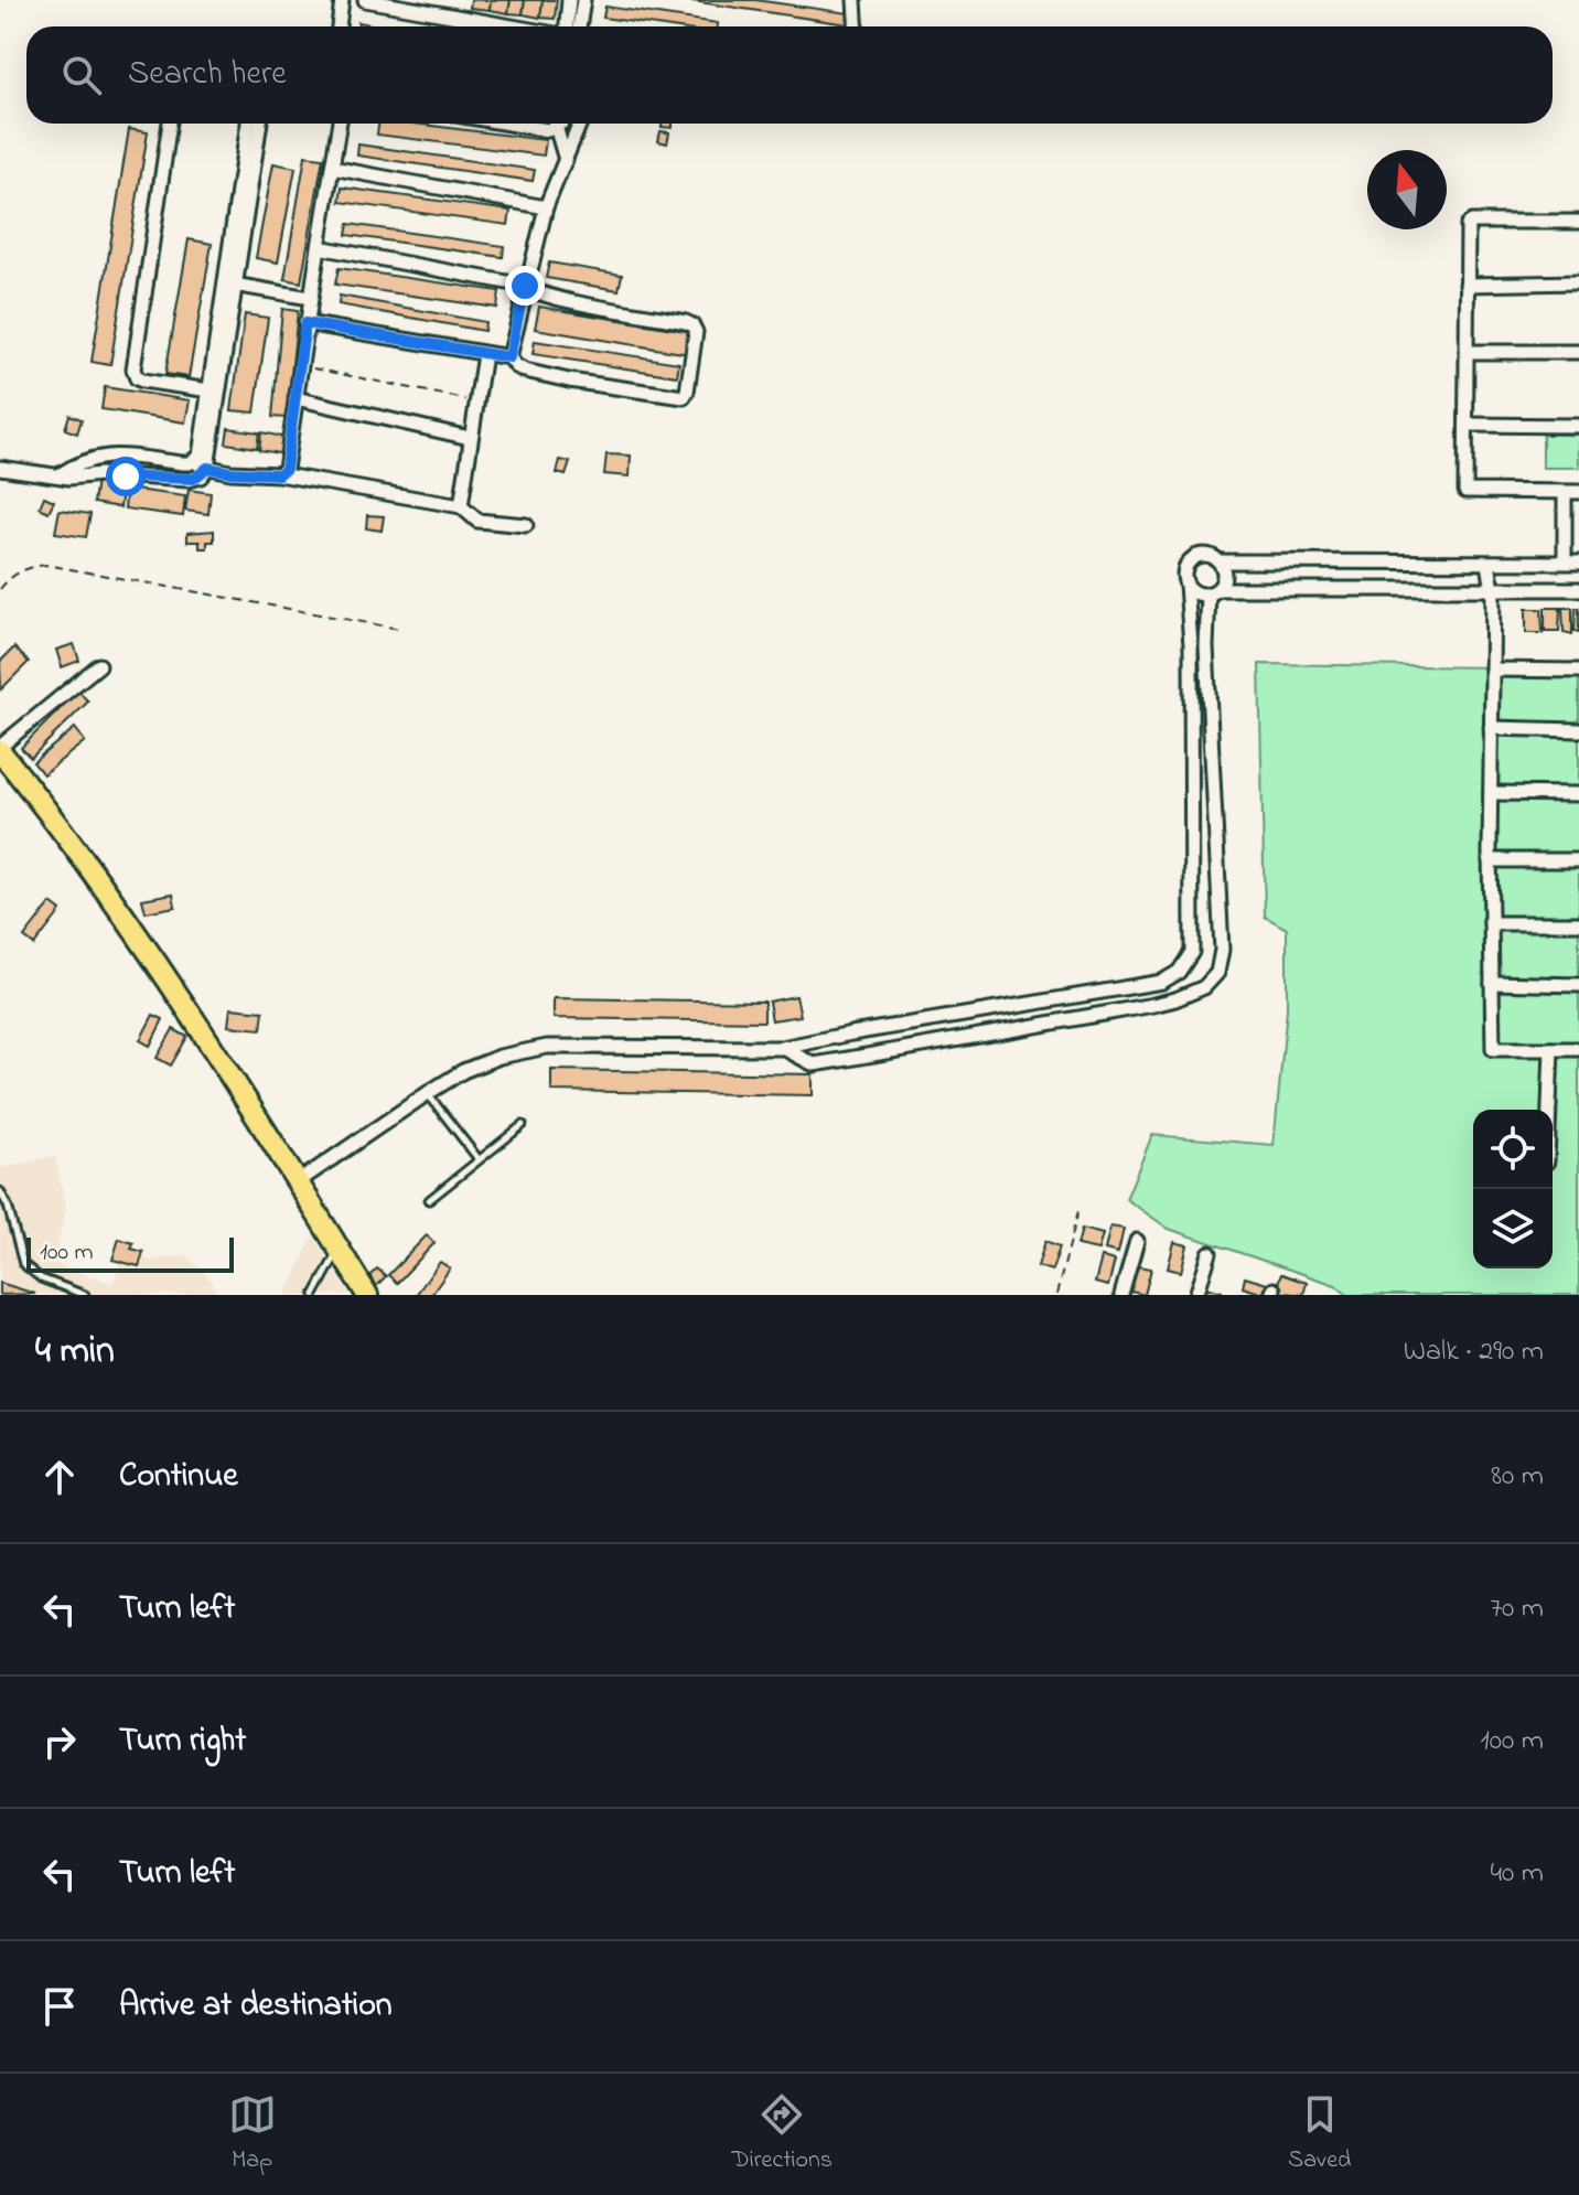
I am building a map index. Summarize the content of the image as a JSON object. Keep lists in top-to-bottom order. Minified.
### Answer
{"scale_bar":"100 m","north":"top","page":{"search":"Search here","scale":"100 m","heading":["4 min","Walk · 290 m"],"list":[["Continue","80 m"],["Turn left","70 m"],["Turn right","100 m"],["Turn left","40 m"],"Arrive at destination"],"nav":["Map","Directions","Saved"]}}
